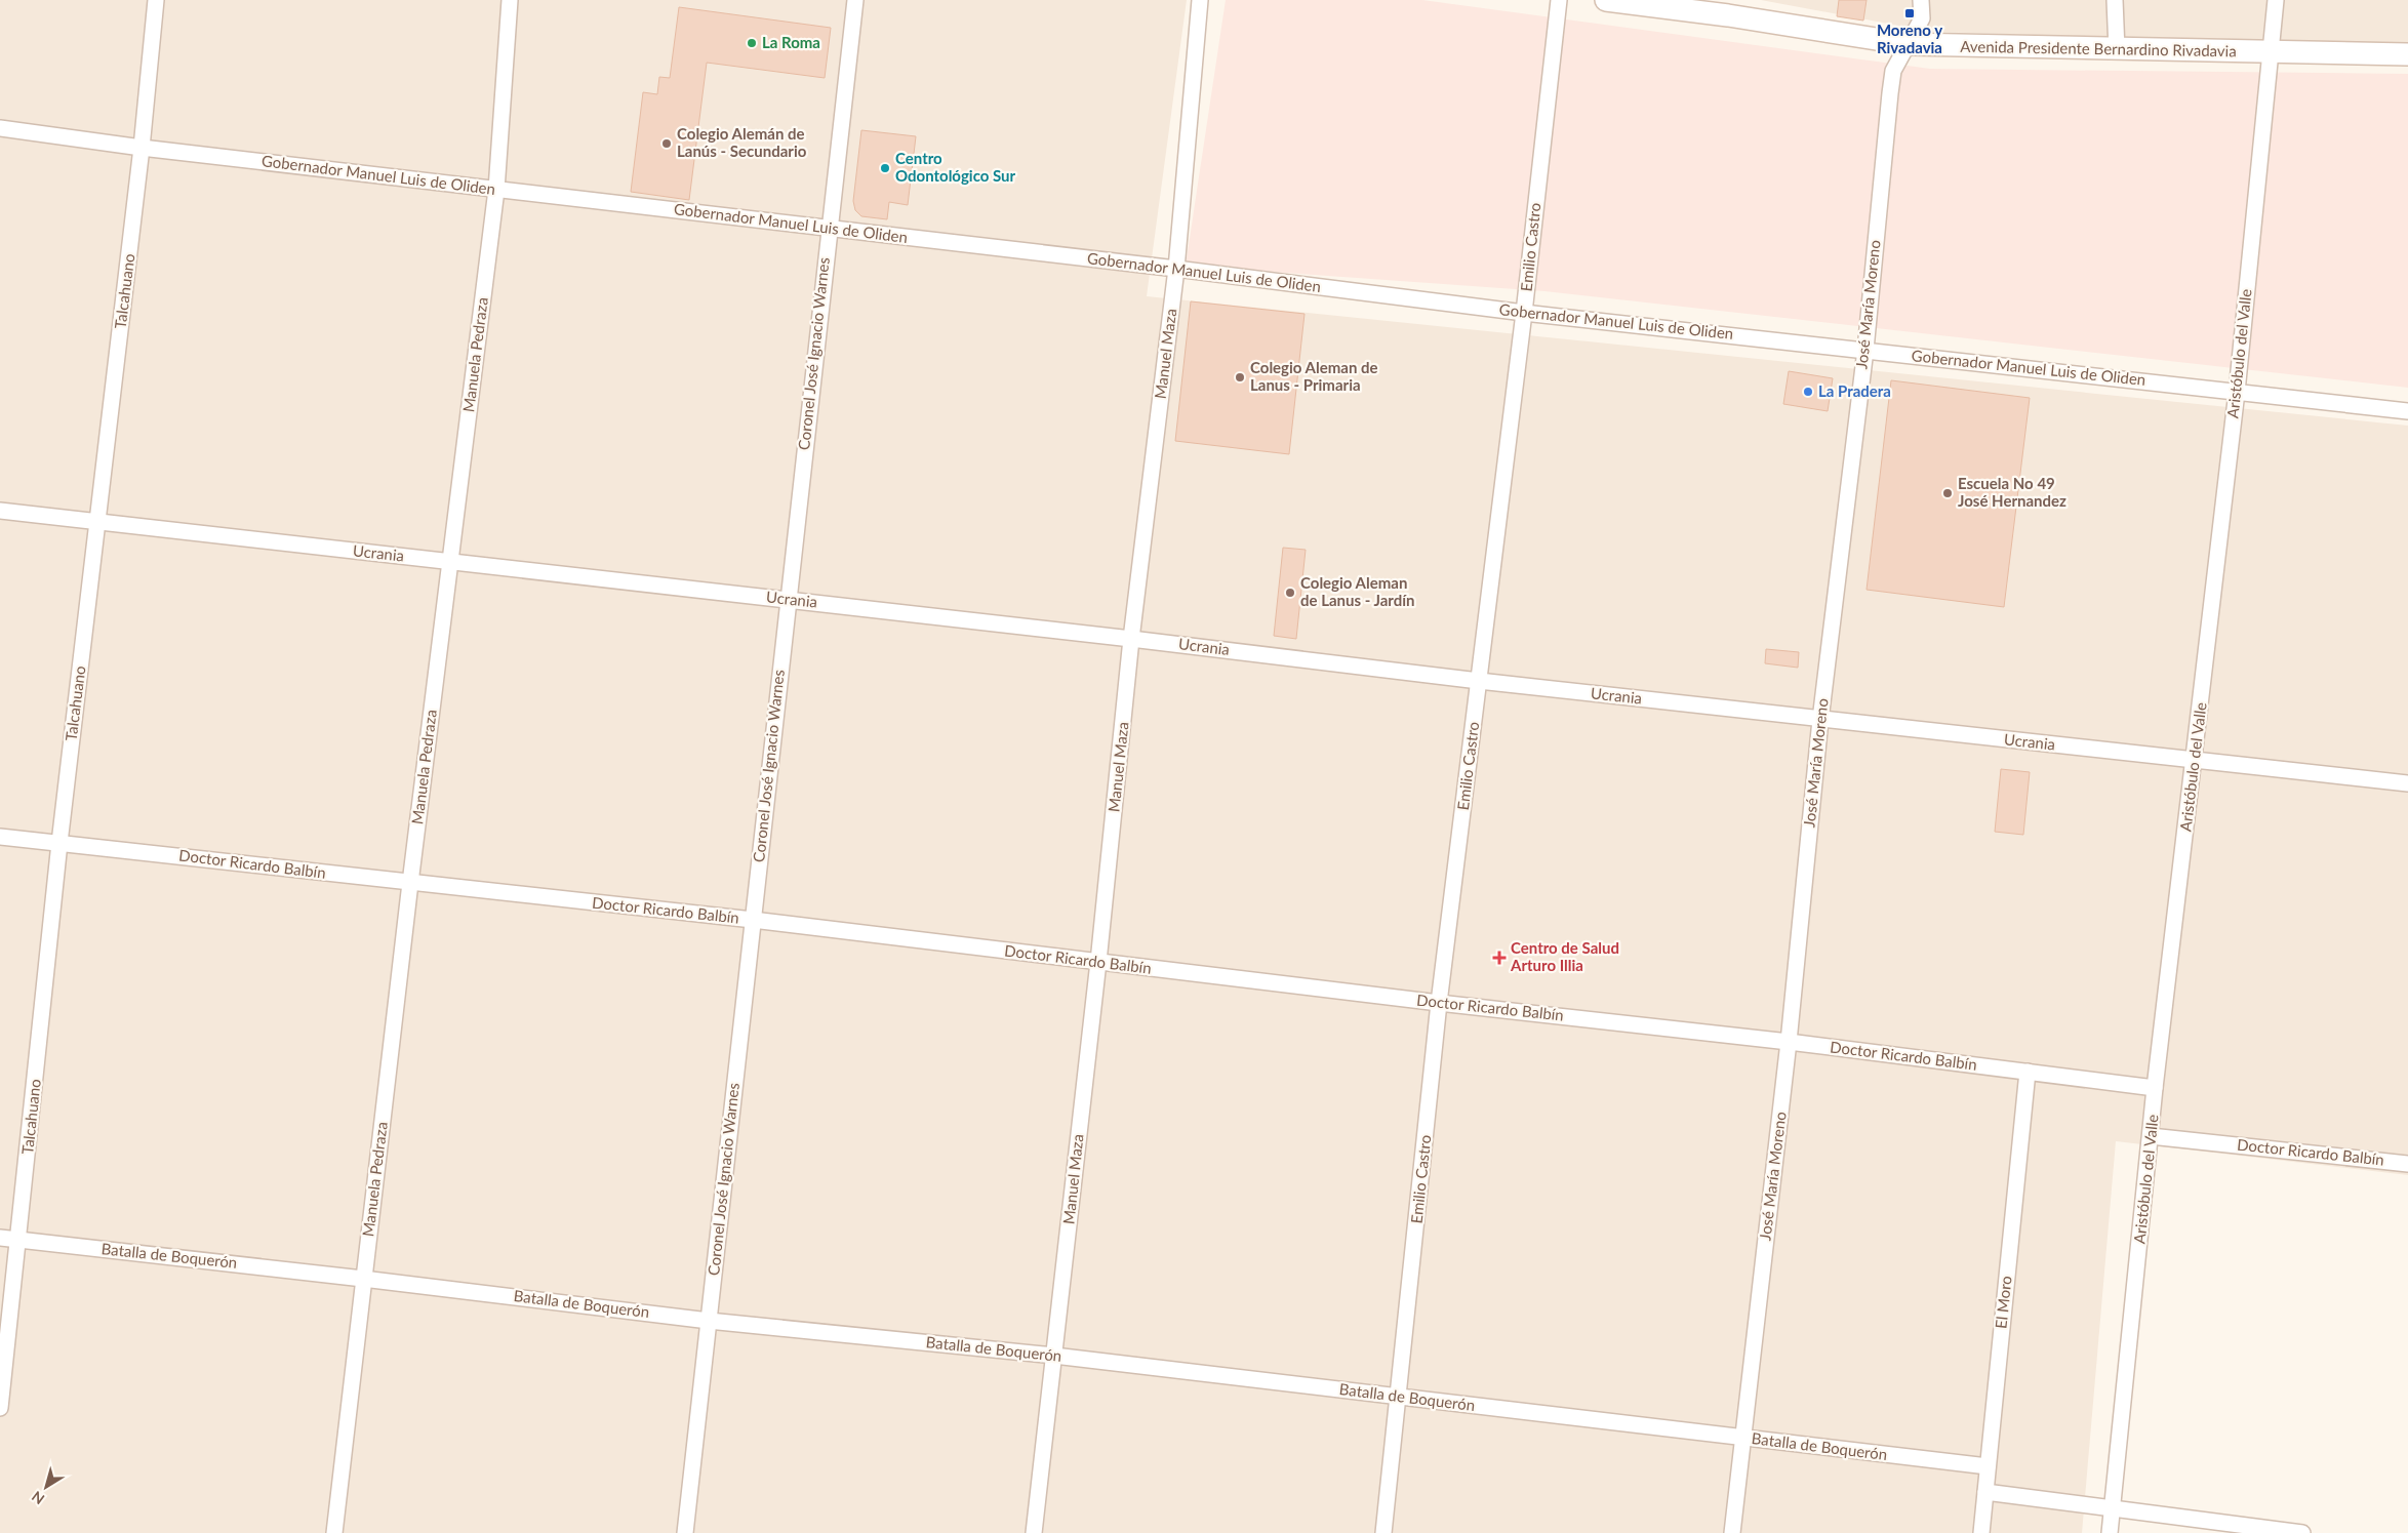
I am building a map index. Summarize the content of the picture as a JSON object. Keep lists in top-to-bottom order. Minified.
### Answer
{"streets":{"street":["Avenida Presidente Bernardino Rivadavia","Gobernador Manuel Luis de Oliden","Emilio Castro","Talcahuano","José María Moreno","Coronel José Ignacio Warnes","Manuel Maza","Aristóbulo del Valle","Manuela Pedraza","Ucrania","Doctor Ricardo Balbín","Batalla de Boquerón","El Moro"]},"crossings":[["Avenida Presidente Bernardino Rivadavia","José María Moreno"],["Avenida Presidente Bernardino Rivadavia","Aristóbulo del Valle"],["Gobernador Manuel Luis de Oliden","Emilio Castro"],["Gobernador Manuel Luis de Oliden","Talcahuano"],["Gobernador Manuel Luis de Oliden","José María Moreno"],["Gobernador Manuel Luis de Oliden","Coronel José Ignacio Warnes"],["Gobernador Manuel Luis de Oliden","Manuel Maza"],["Gobernador Manuel Luis de Oliden","Aristóbulo del Valle"],["Gobernador Manuel Luis de Oliden","Manuela Pedraza"],["Emilio Castro","Ucrania"],["Emilio Castro","Doctor Ricardo Balbín"],["Emilio Castro","Batalla de Boquerón"],["Talcahuano","Ucrania"],["Talcahuano","Doctor Ricardo Balbín"],["Talcahuano","Batalla de Boquerón"],["José María Moreno","Ucrania"],["José María Moreno","Doctor Ricardo Balbín"],["José María Moreno","Batalla de Boquerón"],["Coronel José Ignacio Warnes","Ucrania"],["Coronel José Ignacio Warnes","Doctor Ricardo Balbín"],["Coronel José Ignacio Warnes","Batalla de Boquerón"],["Manuel Maza","Ucrania"],["Manuel Maza","Doctor Ricardo Balbín"],["Manuel Maza","Batalla de Boquerón"],["Aristóbulo del Valle","Ucrania"],["Aristóbulo del Valle","Doctor Ricardo Balbín"],["Manuela Pedraza","Ucrania"],["Manuela Pedraza","Doctor Ricardo Balbín"],["Manuela Pedraza","Batalla de Boquerón"],["Doctor Ricardo Balbín","El Moro"],["Batalla de Boquerón","El Moro"]],"places":{"transit":["Moreno y Rivadavia"],"other":["La Roma","Colegio Alemán de Lanús - Secundario","Centro Odontológico Sur","Colegio Aleman de Lanus - Primaria","La Pradera","Escuela No 49 José Hernandez","Colegio Aleman de Lanus - Jardín"],"health":["Centro de Salud Arturo Illia"]},"north":"bottom left"}
